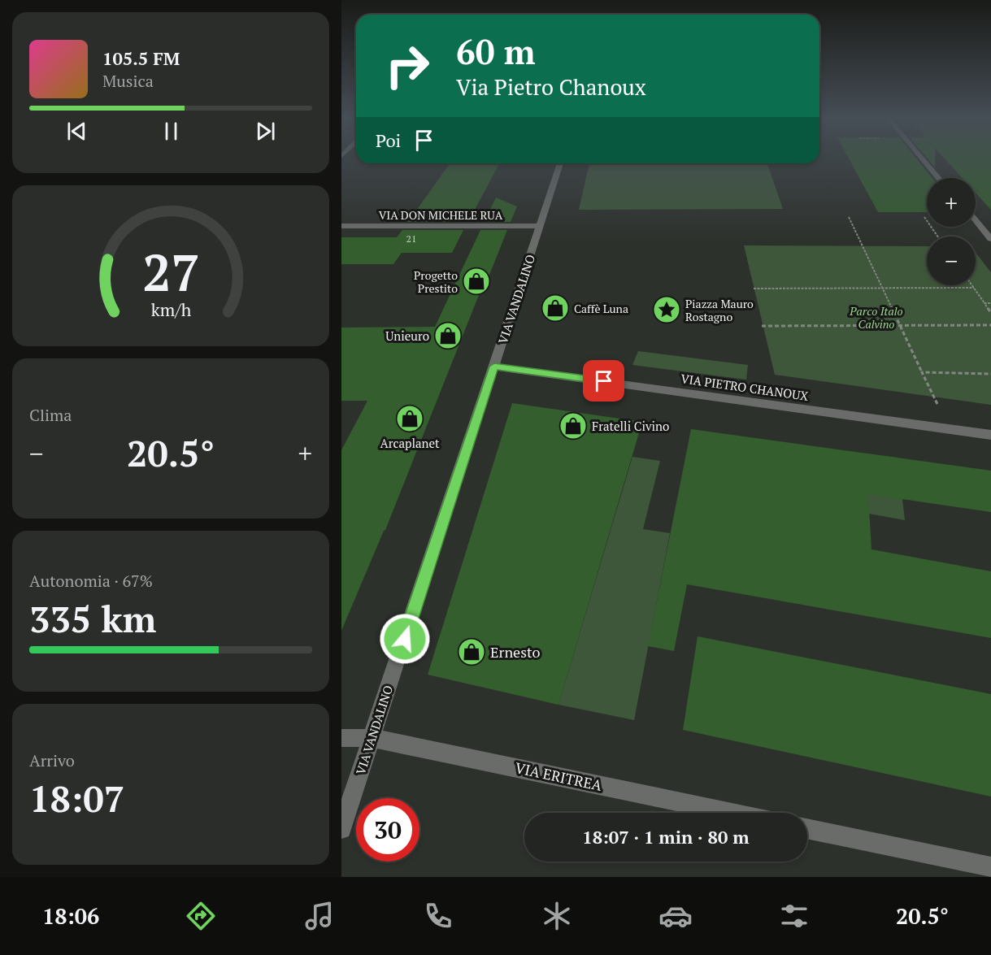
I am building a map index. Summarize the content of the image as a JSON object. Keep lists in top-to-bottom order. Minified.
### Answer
{"streets":{"street":["VIA DON MICHELE RUA","VIA VANDALINO","VIA PIETRO CHANOUX","VIA ERITREA"]},"crossings":[["VIA DON MICHELE RUA","VIA VANDALINO"],["VIA VANDALINO","VIA PIETRO CHANOUX"],["VIA VANDALINO","VIA ERITREA"]],"parks":["Parco Italo Calvino"],"places":{"shop":["Progetto Prestito","Caffè Luna","Unieuro","Arcaplanet","Fratelli Civino","Ernesto"],"place":["Piazza Mauro Rostagno"]},"house_numbers":["21"],"page":{"turn":["60 m","Via Pietro Chanoux"],"song":["105.5 FM","Musica"],"then":"Poi","map_buttons":["+","−"],"tile":["Clima",["Autonomia · 67%","335 km"],["Arrivo","18:07"]],"heat":["−","20.5°","+"],"limit":"30","trip":"18:07 · 1 min · 80 m","tabs":["18:06","20.5°"],"gauge":["27","km/h"]}}
